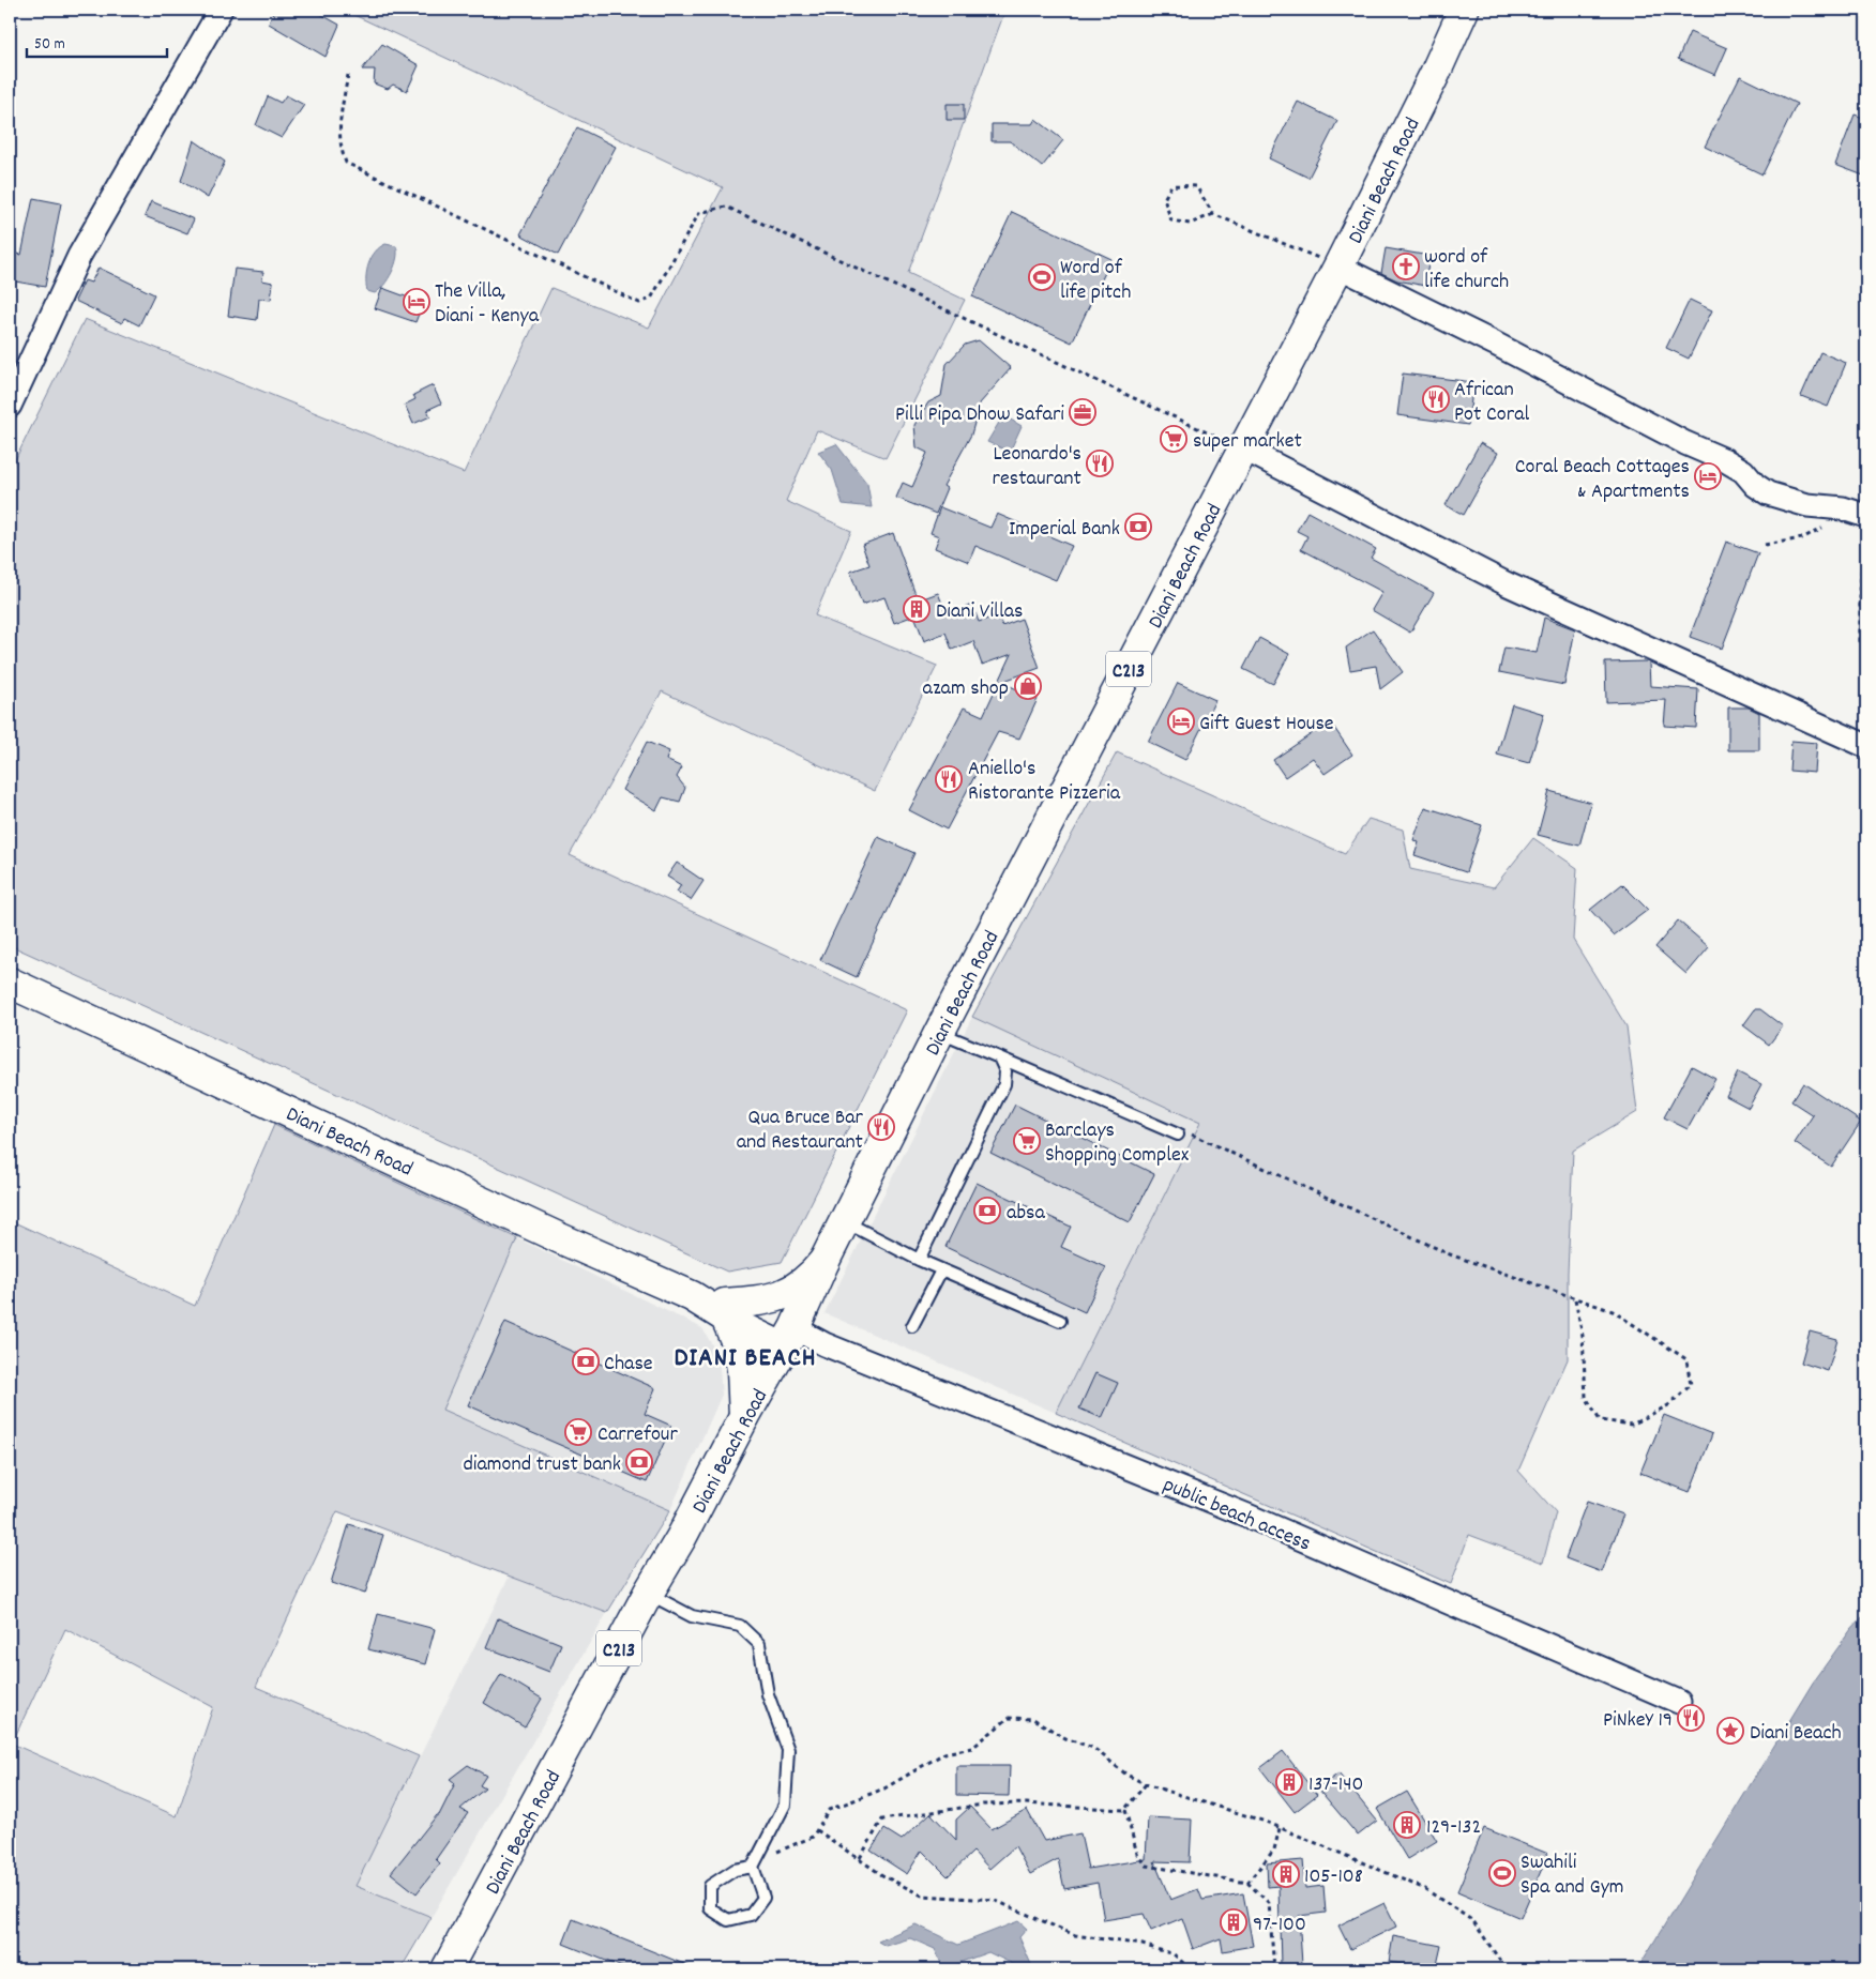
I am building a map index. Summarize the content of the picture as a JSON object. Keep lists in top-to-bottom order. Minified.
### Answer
{"streets":{"main road":["Diani Beach Road","C213"],"street":["public beach access"]},"crossings":[["Diani Beach Road","public beach access"]],"districts":["DIANI BEACH"],"places":{"church":["word of life church"],"sports":["Word of life pitch","Swahili Spa and Gym"],"hotel":["The Villa, Diani - Kenya","Coral Beach Cottages & Apartments","Gift Guest House"],"restaurant":["African Pot Coral","Leonardo's restaurant","Aniello's Ristorante Pizzeria","Qua Bruce Bar and Restaurant","PiNkeY 19"],"office":["Pilli Pipa Dhow Safari"],"supermarket":["super market","Barclays Shopping Complex","Carrefour"],"bank":["Imperial Bank","absa","Chase","diamond trust bank"],"building":["Diani Villas","137-140","129-132","105-108","97-100"],"shop":["azam shop"],"place":["Diani Beach"]},"scale_bar":"50 m"}
